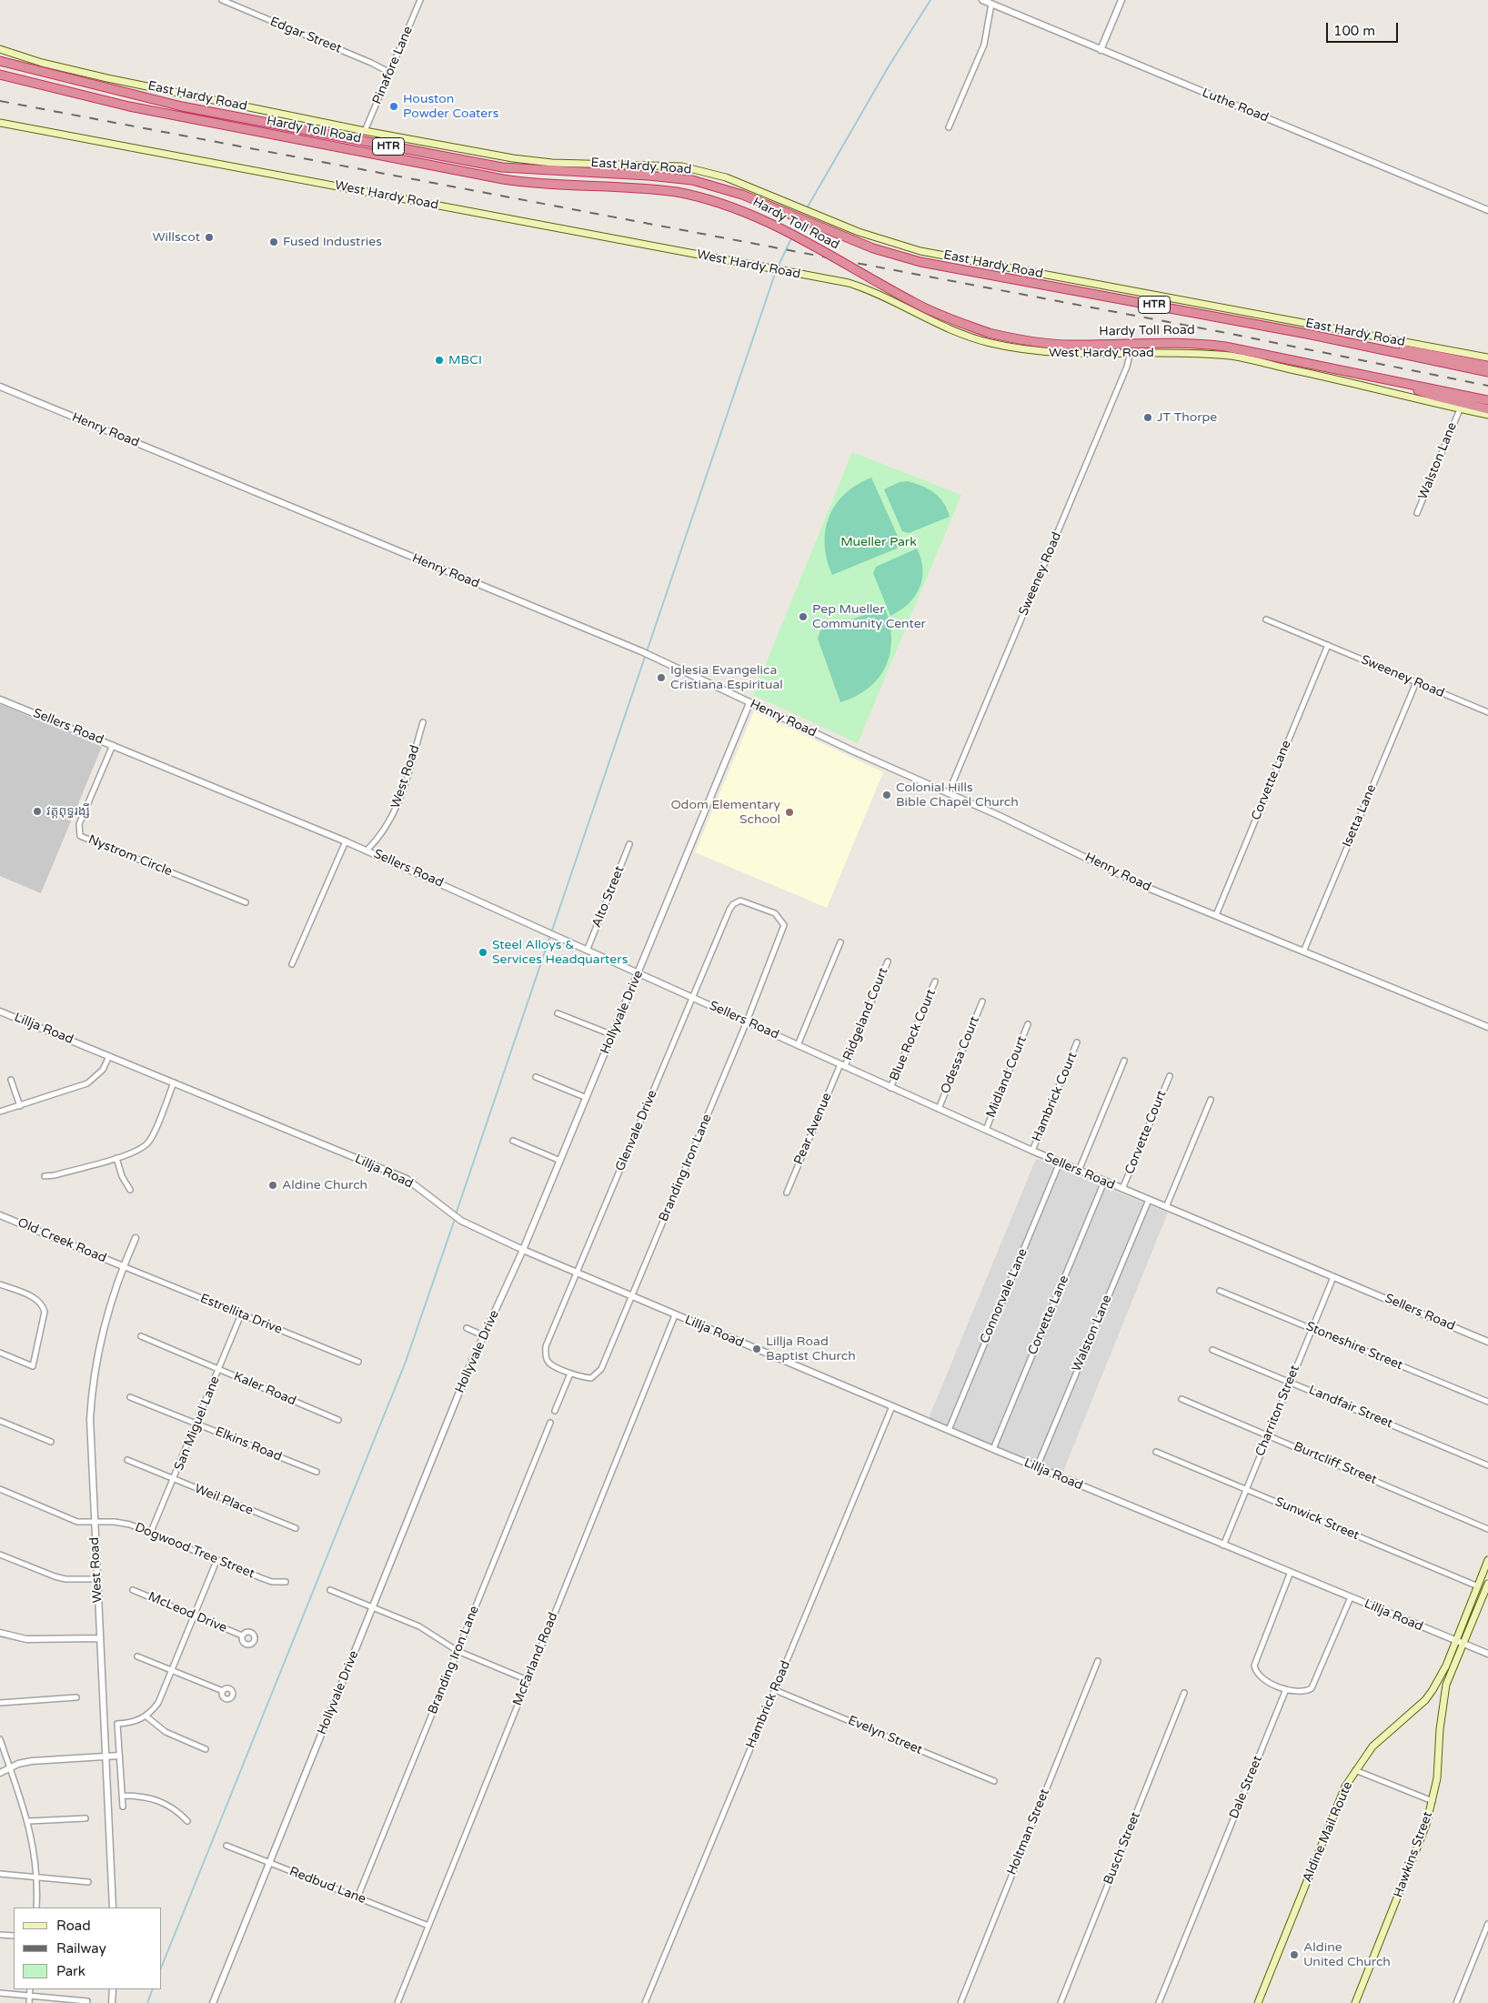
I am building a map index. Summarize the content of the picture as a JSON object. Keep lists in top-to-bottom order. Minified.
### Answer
{"streets":{"highway":["Hardy Toll Road","HTR"],"main road":["East Hardy Road","West Hardy Road","Aldine Mail Route","Hawkins Street"],"street":["Edgar Street","Pinafore Lane","Luthe Road","Henry Road","Walston Lane","Sweeney Road","Sellers Road","West Road","Corvette Lane","Isetta Lane","Nystrom Circle","Alto Street","Hollyvale Drive","Ridgeland Court","Lillja Road","Blue Rock Court","Odessa Court","Midland Court","Hambrick Court","Pear Avenue","Glenvale Drive","Corvette Court","Branding Iron Lane","Old Creek Road","Connorvale Lane","Estrellita Drive","Stoneshire Street","Kaler Road","Landfair Street","Charriton Street","San Miguel Lane","Elkins Road","Burtcliff Street","Weil Place","Sunwick Street","Dogwood Tree Street","McLeod Drive","McFarland Road","Hambrick Road","Evelyn Street","Dale Street","Holtman Street","Busch Street","Redbud Lane"]},"crossings":[["Edgar Street","Pinafore Lane"],["Pinafore Lane","East Hardy Road"],["West Hardy Road","Walston Lane"],["West Hardy Road","Sweeney Road"],["Henry Road","Sweeney Road"],["Henry Road","Corvette Lane"],["Henry Road","Isetta Lane"],["Henry Road","Hollyvale Drive"],["Walston Lane","Sellers Road"],["Walston Lane","Lillja Road"],["Sweeney Road","Corvette Lane"],["Sweeney Road","Isetta Lane"],["Sellers Road","West Road"],["Sellers Road","Corvette Lane"],["Sellers Road","Nystrom Circle"],["Sellers Road","Alto Street"],["Sellers Road","Hollyvale Drive"],["Sellers Road","Ridgeland Court"],["Sellers Road","Blue Rock Court"],["Sellers Road","Odessa Court"],["Sellers Road","Midland Court"],["Sellers Road","Hambrick Court"],["Sellers Road","Pear Avenue"],["Sellers Road","Glenvale Drive"],["Sellers Road","Corvette Court"],["Sellers Road","Branding Iron Lane"],["Sellers Road","Connorvale Lane"],["Sellers Road","Charriton Street"],["West Road","Old Creek Road"],["West Road","Estrellita Drive"],["West Road","Dogwood Tree Street"],["Corvette Lane","Lillja Road"],["Hollyvale Drive","Lillja Road"],["Hollyvale Drive","Redbud Lane"],["Ridgeland Court","Pear Avenue"],["Lillja Road","Glenvale Drive"],["Lillja Road","Branding Iron Lane"],["Lillja Road","Connorvale Lane"],["Lillja Road","Charriton Street"],["Lillja Road","McFarland Road"],["Lillja Road","Hambrick Road"],["Lillja Road","Aldine Mail Route"],["Lillja Road","Hawkins Street"],["Glenvale Drive","Branding Iron Lane"],["Branding Iron Lane","Redbud Lane"],["Old Creek Road","Estrellita Drive"],["Estrellita Drive","San Miguel Lane"],["Stoneshire Street","Charriton Street"],["Kaler Road","San Miguel Lane"],["Landfair Street","Charriton Street"],["Charriton Street","Burtcliff Street"],["Charriton Street","Sunwick Street"],["San Miguel Lane","Elkins Road"],["San Miguel Lane","Weil Place"],["San Miguel Lane","Dogwood Tree Street"],["Sunwick Street","Aldine Mail Route"],["McFarland Road","Redbud Lane"],["Hambrick Road","Evelyn Street"]],"parks":["Mueller Park"],"places":["Houston Powder Coaters","Willscot","Fused Industries","MBCI","JT Thorpe","Pep Mueller Community Center","Iglesia Evangelica Cristiana Espiritual","Colonial Hills Bible Chapel Church","វត្តពុទ្ធរង្សី","Odom Elementary School","Steel Alloys & Services Headquarters","Aldine Church","Lillja Road Baptist Church","Aldine United Church"],"legend":["Road","Railway","Park"],"scale_bar":"100 m"}
